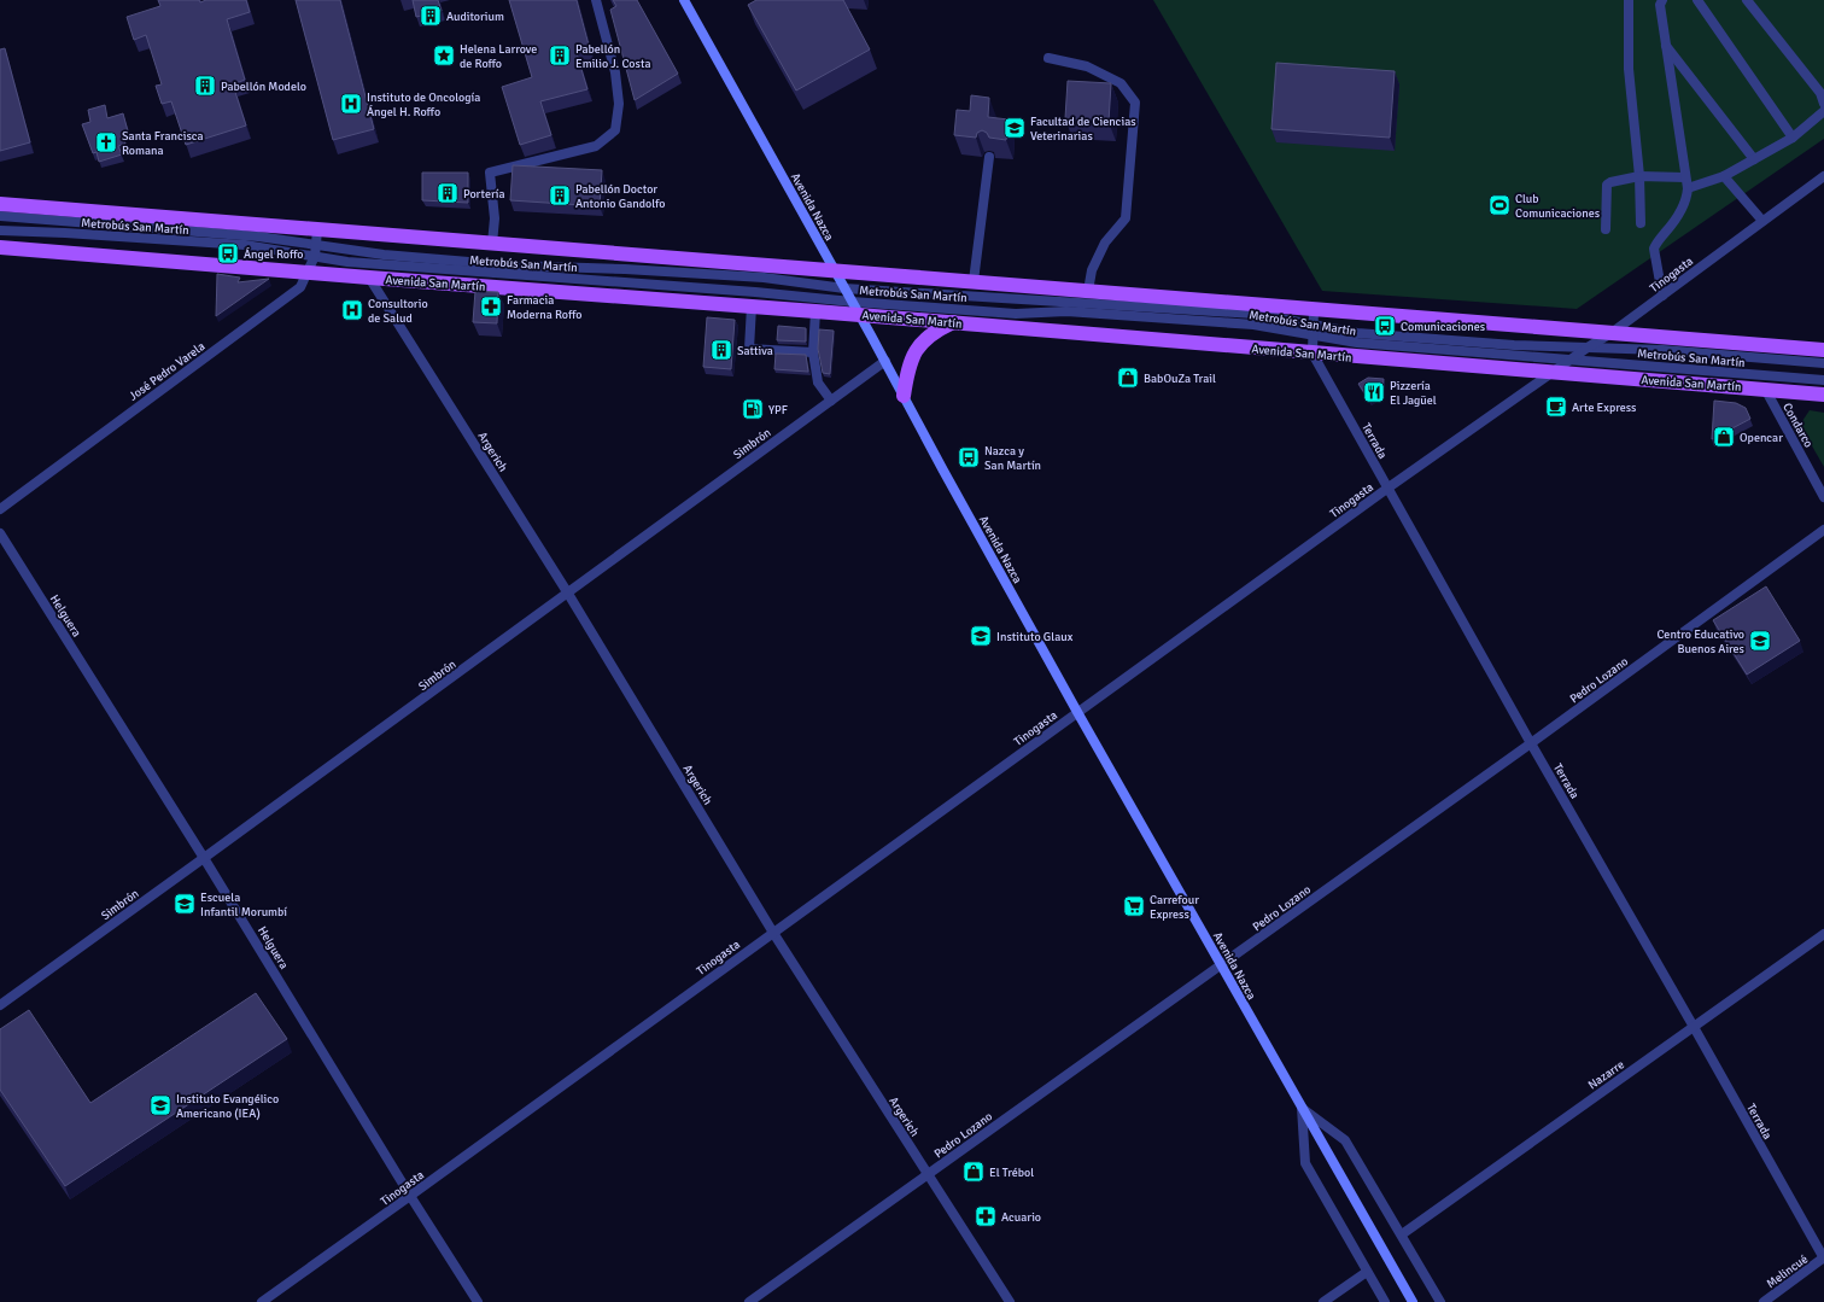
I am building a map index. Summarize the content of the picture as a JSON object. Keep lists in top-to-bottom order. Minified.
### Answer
{"streets":{"main road":["Avenida Nazca","Avenida San Martín"],"street":["Metrobús San Martín","Tinogasta","José Pedro Varela","Condarco","Terrada","Simbrón","Argerich","Helguera","Pedro Lozano","Nazarre","Melincué"]},"crossings":[["Avenida Nazca","Metrobús San Martín"],["Avenida Nazca","Tinogasta"],["Avenida Nazca","Avenida San Martín"],["Avenida Nazca","Simbrón"],["Avenida Nazca","Pedro Lozano"],["Avenida Nazca","Nazarre"],["Metrobús San Martín","Tinogasta"],["Metrobús San Martín","José Pedro Varela"],["Tinogasta","Avenida San Martín"],["Tinogasta","Terrada"],["Tinogasta","Argerich"],["Tinogasta","Helguera"],["Avenida San Martín","José Pedro Varela"],["Avenida San Martín","Condarco"],["Avenida San Martín","Terrada"],["Avenida San Martín","Argerich"],["Terrada","Pedro Lozano"],["Terrada","Nazarre"],["Terrada","Melincué"],["Simbrón","Argerich"],["Simbrón","Helguera"],["Argerich","Pedro Lozano"]],"places":{"building":["Auditorium","Pabellón Emilio J. Costa","Pabellón Modelo","Portería","Pabellón Doctor Antonio Gandolfo","Sattiva"],"place":["Helena Larrove de Roffo"],"hospital":["Instituto de Oncología Ángel H. Roffo","Consultorio de Salud"],"school or university":["Facultad de Ciencias Veterinarias","Instituto Glaux","Centro Educativo Buenos Aires","Escuela Infantil Morumbí","Instituto Evangélico Americano (IEA)"],"church":["Santa Francisca Romana"],"sports":["Club Comunicaciones"],"bus stop":["Ángel Roffo","Comunicaciones","Nazca y San Martín"],"pharmacy":["Farmacia Moderna Roffo","Acuario"],"shop":["BabOuZa Trail","Opencar","El Trébol"],"restaurant":["Pizzería El Jagüel"],"cafe":["Arte Express"],"fuel station":["YPF"],"supermarket":["Carrefour Express"]}}
